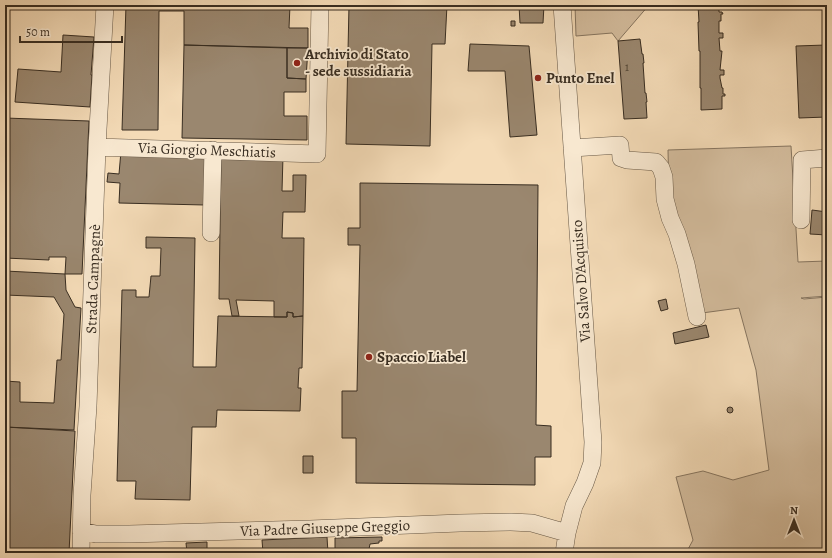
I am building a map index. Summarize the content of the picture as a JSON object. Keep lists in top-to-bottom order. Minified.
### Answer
{"streets":{"street":["Via Giorgio Meschiatis","Strada Campagnè","Via Salvo D'Acquisto","Via Padre Giuseppe Greggio"]},"crossings":[["Via Giorgio Meschiatis","Strada Campagnè"],["Strada Campagnè","Via Padre Giuseppe Greggio"],["Via Salvo D'Acquisto","Via Padre Giuseppe Greggio"]],"places":["Archivio di Stato - sede sussidiaria","Punto Enel","Spaccio Liabel"],"house_numbers":["1"],"scale_bar":"50 m","north":"top"}
